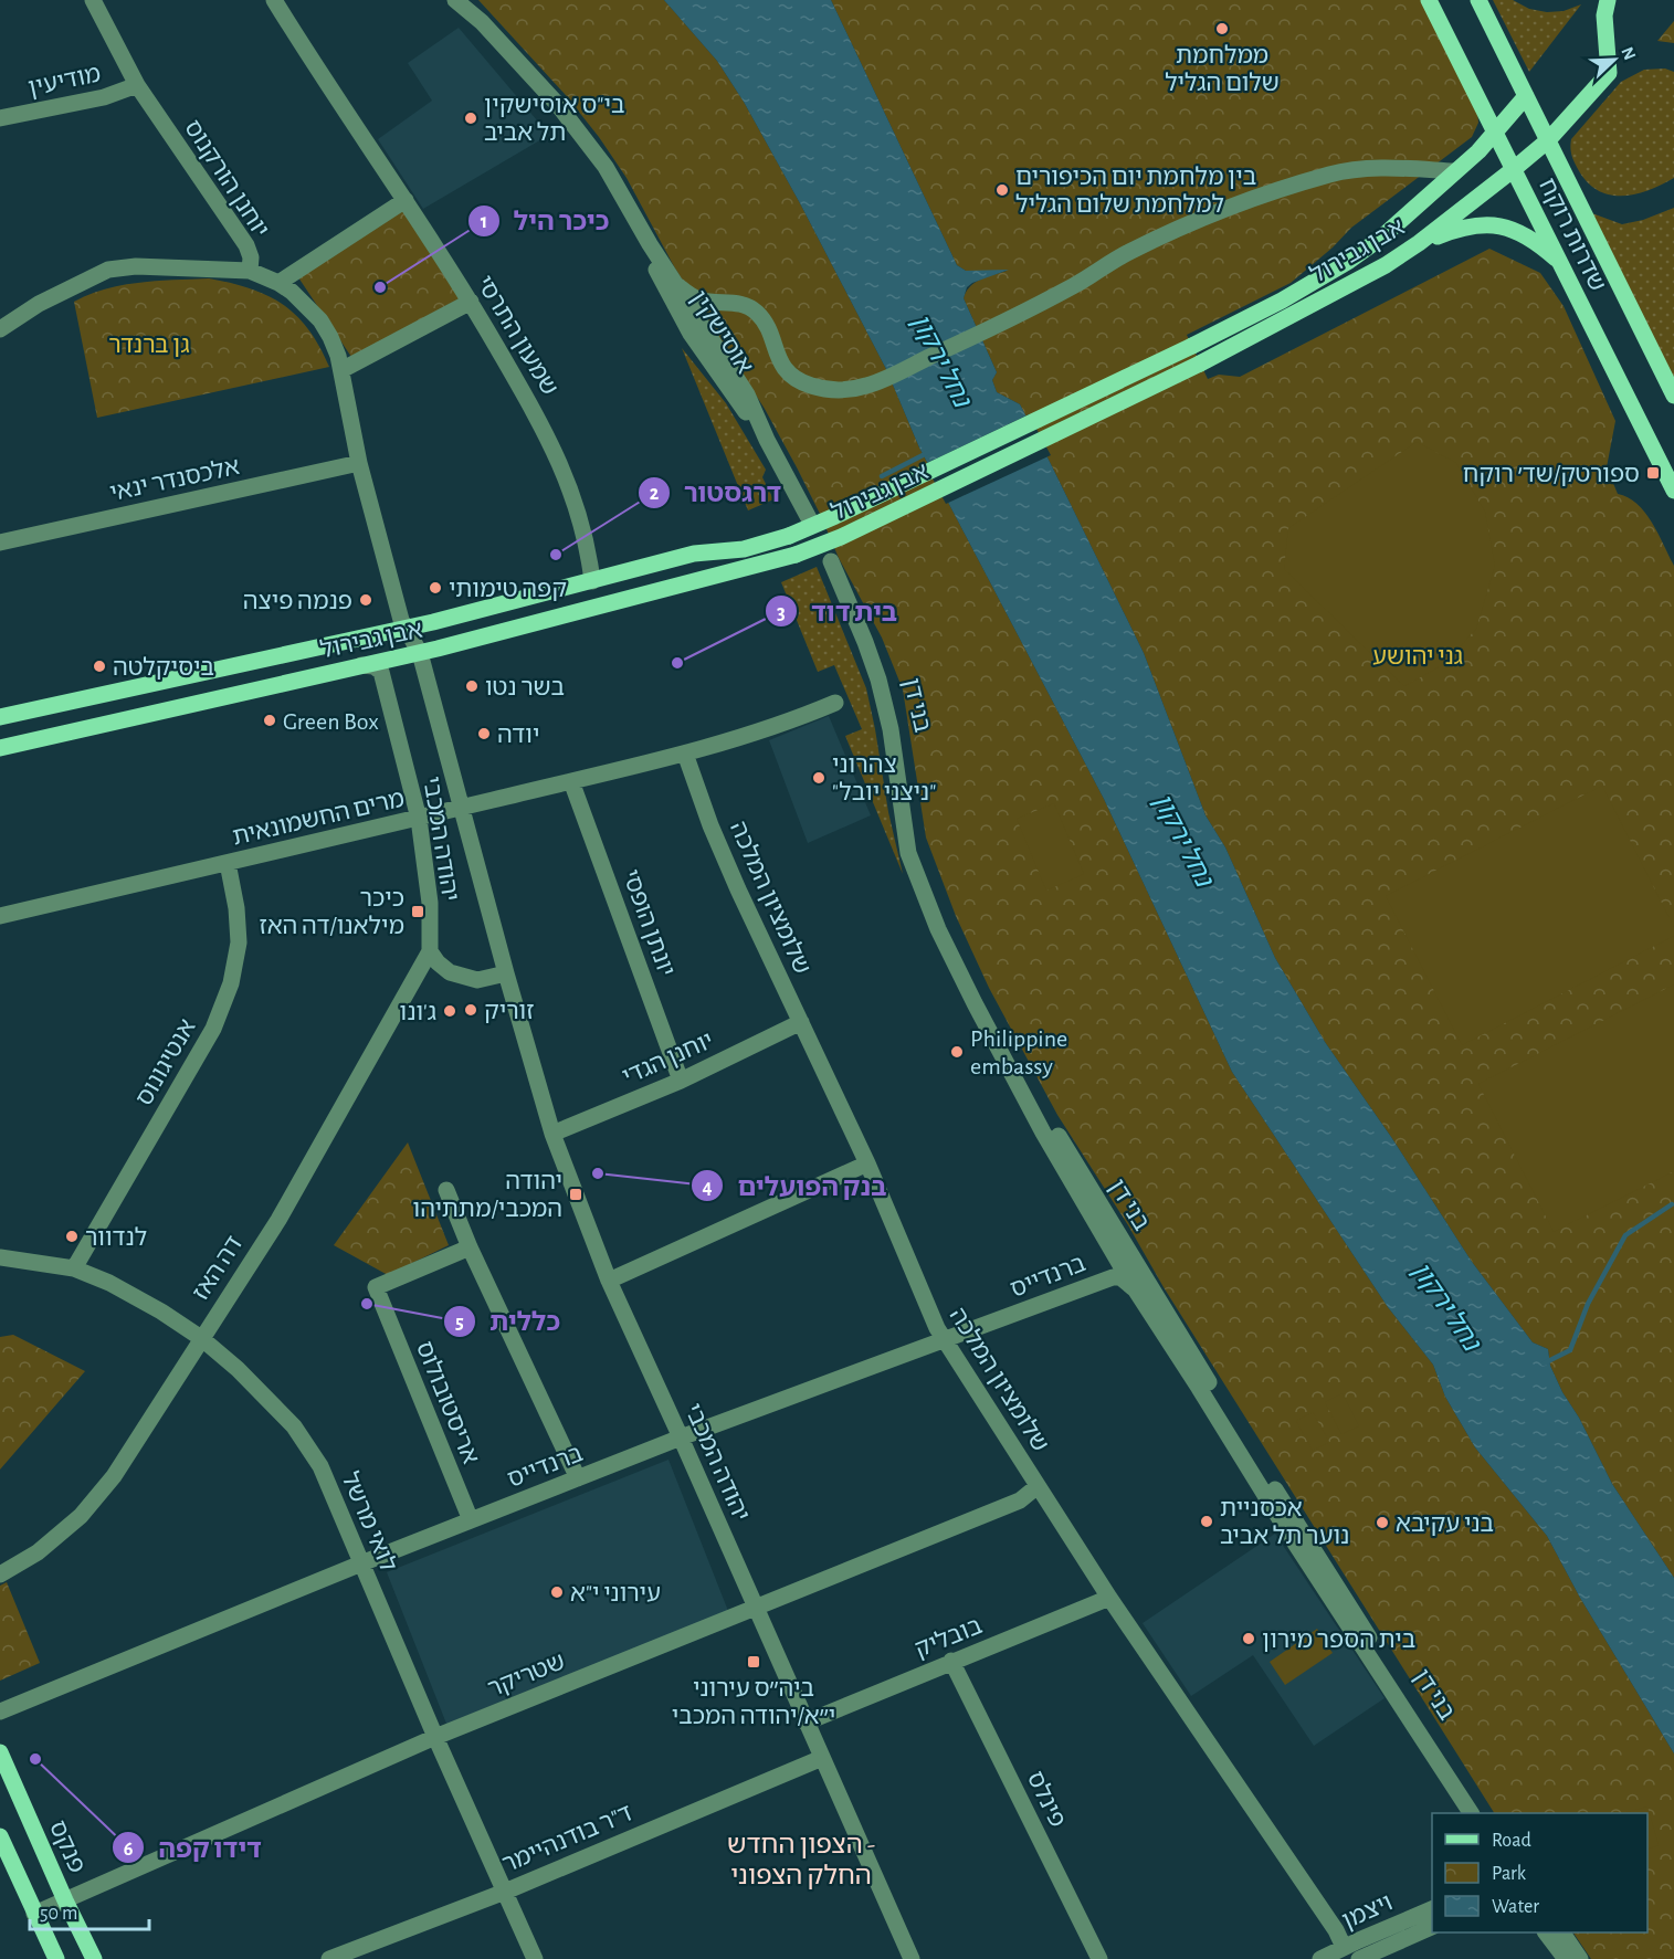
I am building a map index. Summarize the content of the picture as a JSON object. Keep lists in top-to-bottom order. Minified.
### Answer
{"streets":{"main road":["שדרות רוקח","אבן גבירול","פנקס"],"street":["מודיעין","יוחנן הורקנוס","אוסישקין","שמעון התרסי","אלכסנדר ינאי","בני דן","מרים החשמונאית","יהודה המכבי","שלומציון המלכה","יונתן הופסי","יוחנן הגדי","אנטיגונוס","דה האז","ברנדייס","אריסטובולוס","לואי מרשל","בובליק","שטריקר","פינלס","ד\"ר בודנהיימר","ויצמן"]},"crossings":[["מודיעין","יוחנן הורקנוס"],["יוחנן הורקנוס","אבן גבירול"],["יוחנן הורקנוס","אלכסנדר ינאי"],["יוחנן הורקנוס","יהודה המכבי"],["שדרות רוקח","אבן גבירול"],["אבן גבירול","שמעון התרסי"],["אבן גבירול","יהודה המכבי"],["בני דן","ברנדייס"],["מרים החשמונאית","יהודה המכבי"],["מרים החשמונאית","שלומציון המלכה"],["מרים החשמונאית","יונתן הופסי"],["מרים החשמונאית","אנטיגונוס"],["יהודה המכבי","יוחנן הגדי"],["יהודה המכבי","דה האז"],["יהודה המכבי","ברנדייס"],["יהודה המכבי","בובליק"],["יהודה המכבי","שטריקר"],["יהודה המכבי","ד\"ר בודנהיימר"],["שלומציון המלכה","יוחנן הגדי"],["שלומציון המלכה","ברנדייס"],["שלומציון המלכה","בובליק"],["שלומציון המלכה","שטריקר"],["שלומציון המלכה","ויצמן"],["יונתן הופסי","יוחנן הגדי"],["אנטיגונוס","לואי מרשל"],["דה האז","לואי מרשל"],["ברנדייס","אריסטובולוס"],["ברנדייס","לואי מרשל"],["לואי מרשל","שטריקר"],["לואי מרשל","ד\"ר בודנהיימר"],["בובליק","פינלס"],["שטריקר","פנקס"]],"districts":["הצפון החדש - החלק הצפוני"],"water":["נחל ירקון"],"parks":["גן ברנדר","גני יהושע"],"places":{"other":["ממלחמת שלום הגליל","בי\"ס אוסישקין תל אביב","בין מלחמת יום הכיפורים למלחמת שלום הגליל","כיכר היל","דרגסטור","קפה טימותי","פנמה פיצה","בית דוד","ביסיקלטה","בשר נטו","Green Box","יודה","צהרוני \"ניצני יובל\"","זוריק","ג'ונו","Philippine embassy","בנק הפועלים","לנדוור","כללית","אכסניית נוער תל אביב","בני עקיבא","עירוני י\"א","בית הספר מירון","דידו קפה"],"transit":["ספורטק/שד׳ רוקח","כיכר מילאנו/דה האז","יהודה המכבי/מתתיהו","ביה״ס עירוני י״א/יהודה המכבי"]},"legend":["Road","Park","Water"],"scale_bar":"50 m","north":"top right"}
